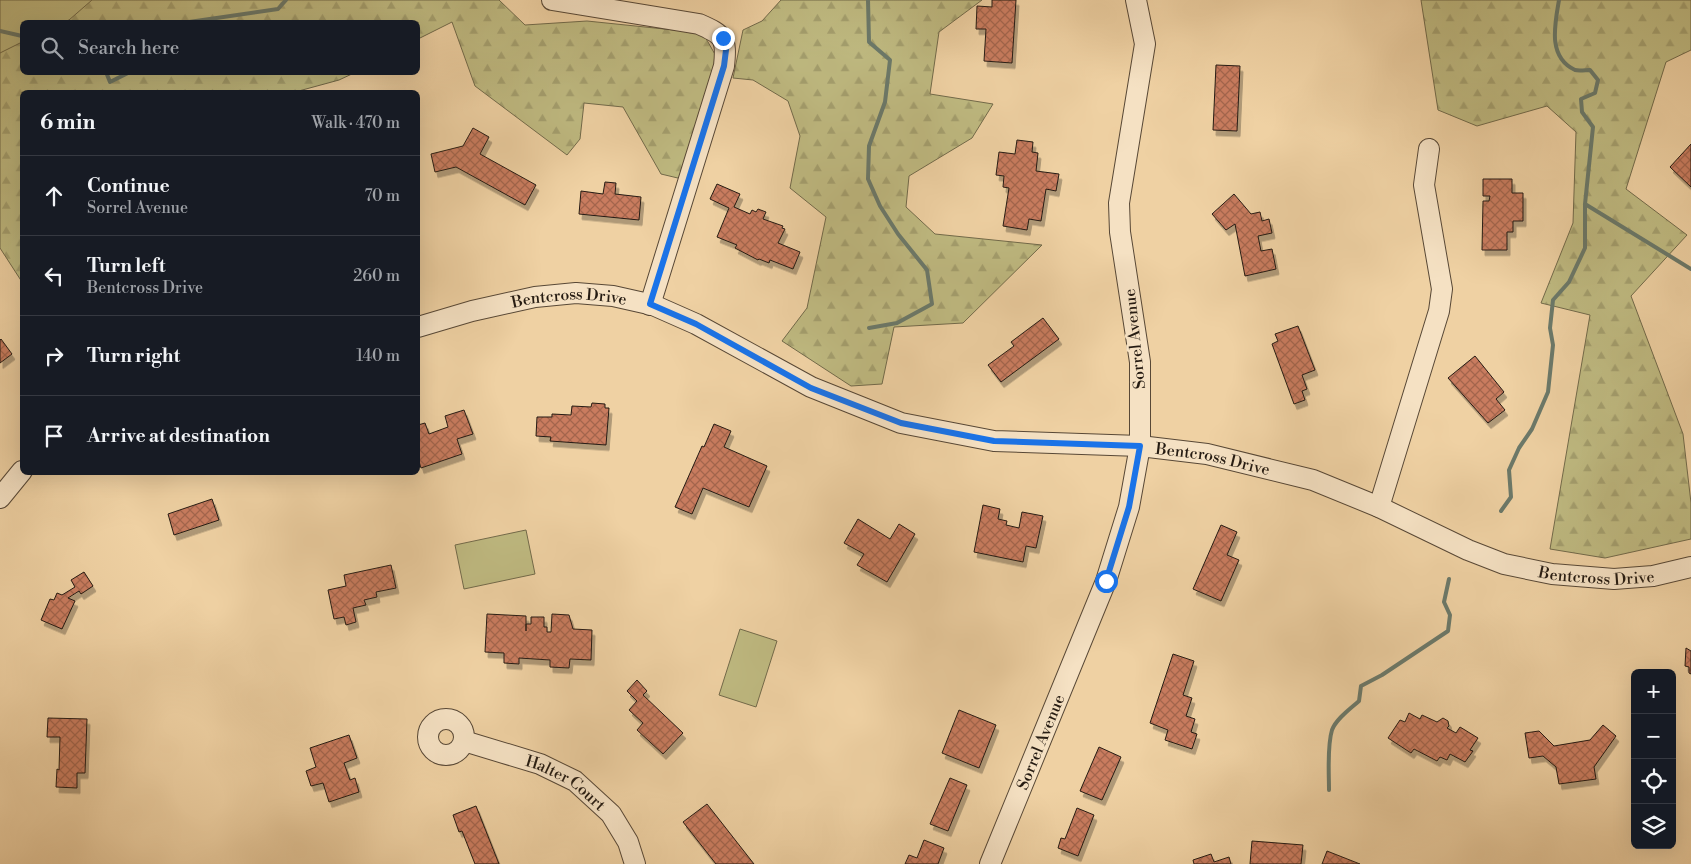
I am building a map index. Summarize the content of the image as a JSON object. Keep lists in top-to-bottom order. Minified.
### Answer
{"streets":{"street":["Bentcross Drive","Sorrel Avenue","Halter Court"]},"crossings":[["Bentcross Drive","Sorrel Avenue"]],"page":{"search":"Search here","heading":["6 min","Walk · 470 m"],"list":[["Continue","Sorrel Avenue","70 m"],["Turn left","Bentcross Drive","260 m"],["Turn right","140 m"],"Arrive at destination"],"map_buttons":["+","−"]}}
